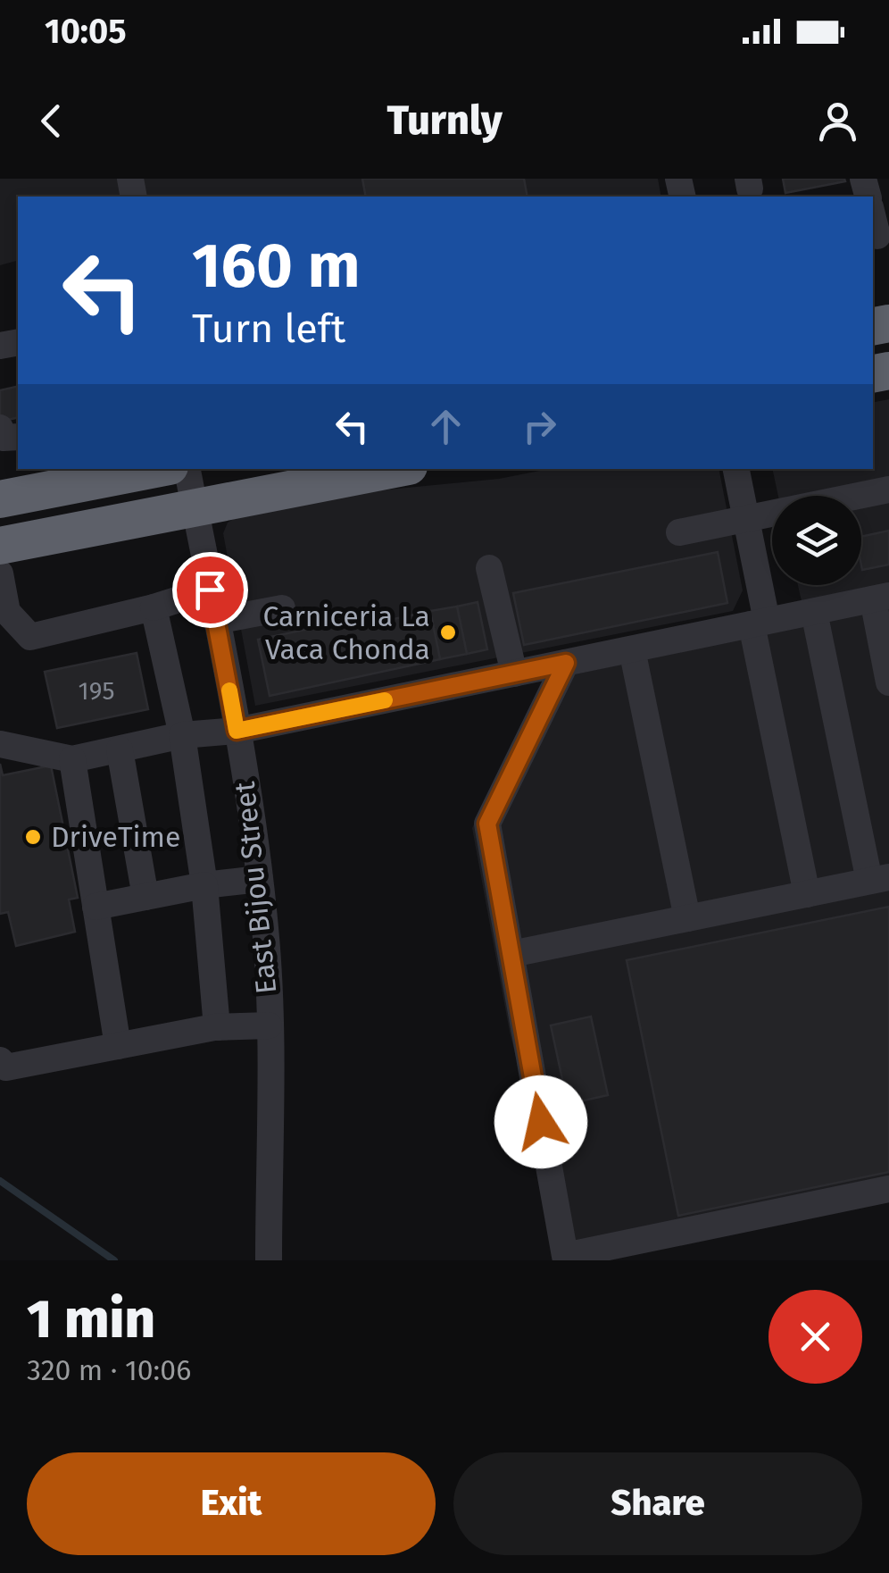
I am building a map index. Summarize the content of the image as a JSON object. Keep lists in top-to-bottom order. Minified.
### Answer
{"streets":{"street":["East Bijou Street"]},"places":["Carniceria La Vaca Chonda","DriveTime"],"house_numbers":["195"],"page":{"status":"10:05","header":"Turnly","turn":["160 m","Turn left"],"heading":["1 min","320 m · 10:06"],"buttons":["Exit","Share"]}}
